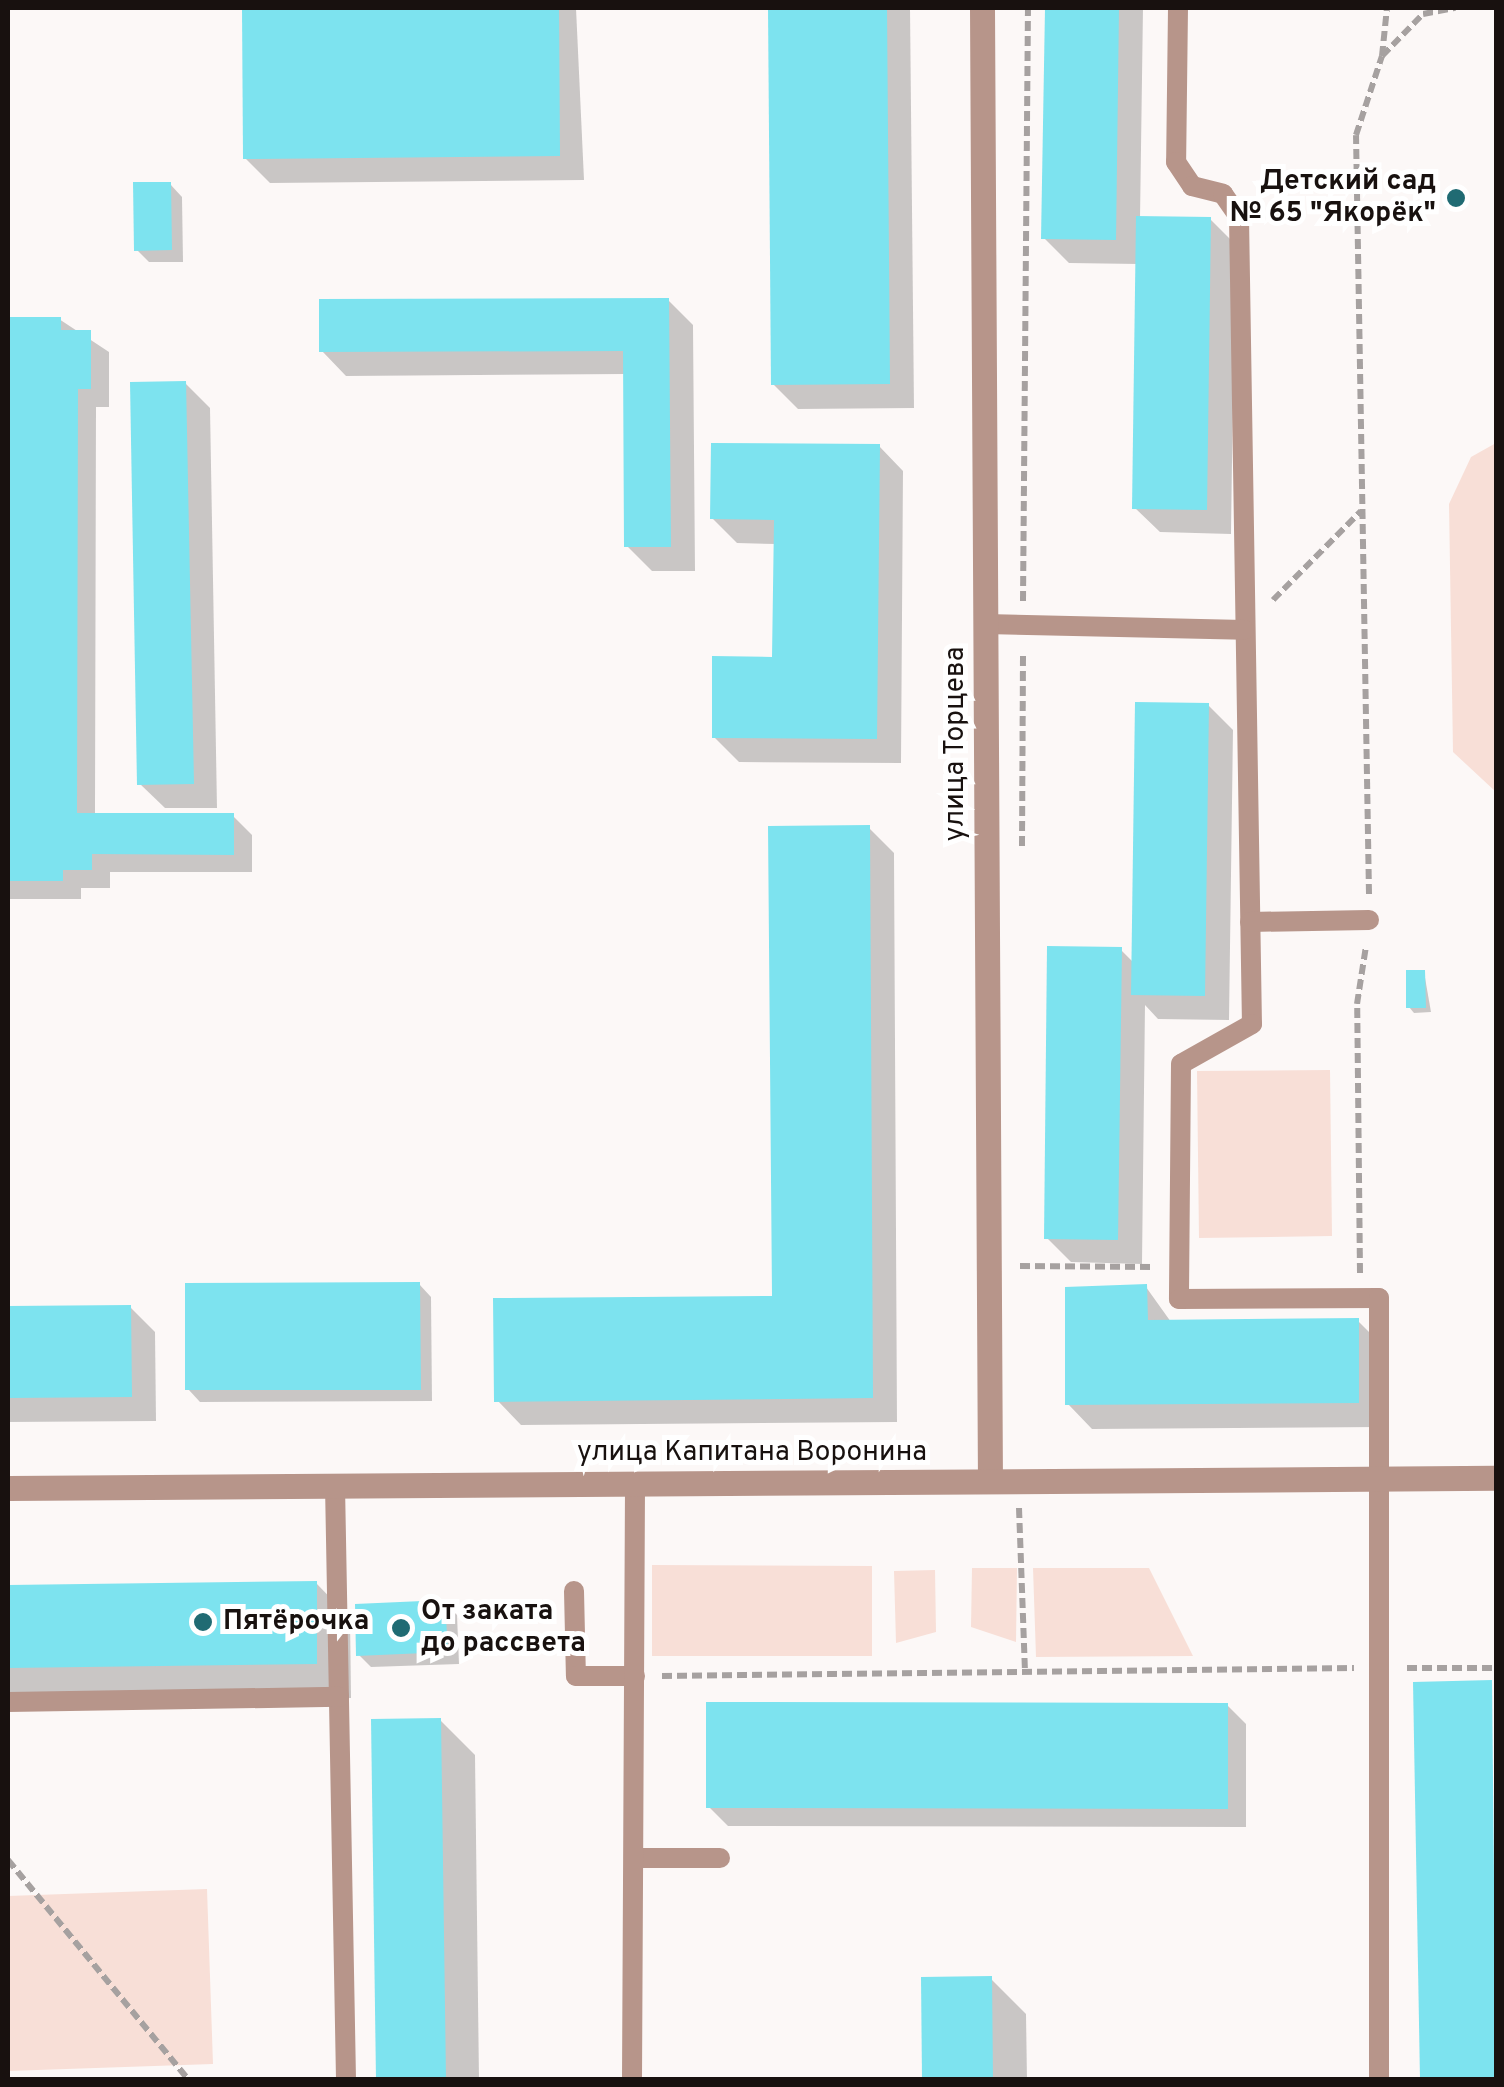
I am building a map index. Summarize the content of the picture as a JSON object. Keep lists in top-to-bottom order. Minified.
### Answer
{"streets":{"street":["улица Торцева","улица Капитана Воронина"]},"crossings":[["улица Торцева","улица Капитана Воронина"]],"places":["Детский сад № 65 \"Якорёк\"","Пятёрочка","От заката до рассвета"]}
